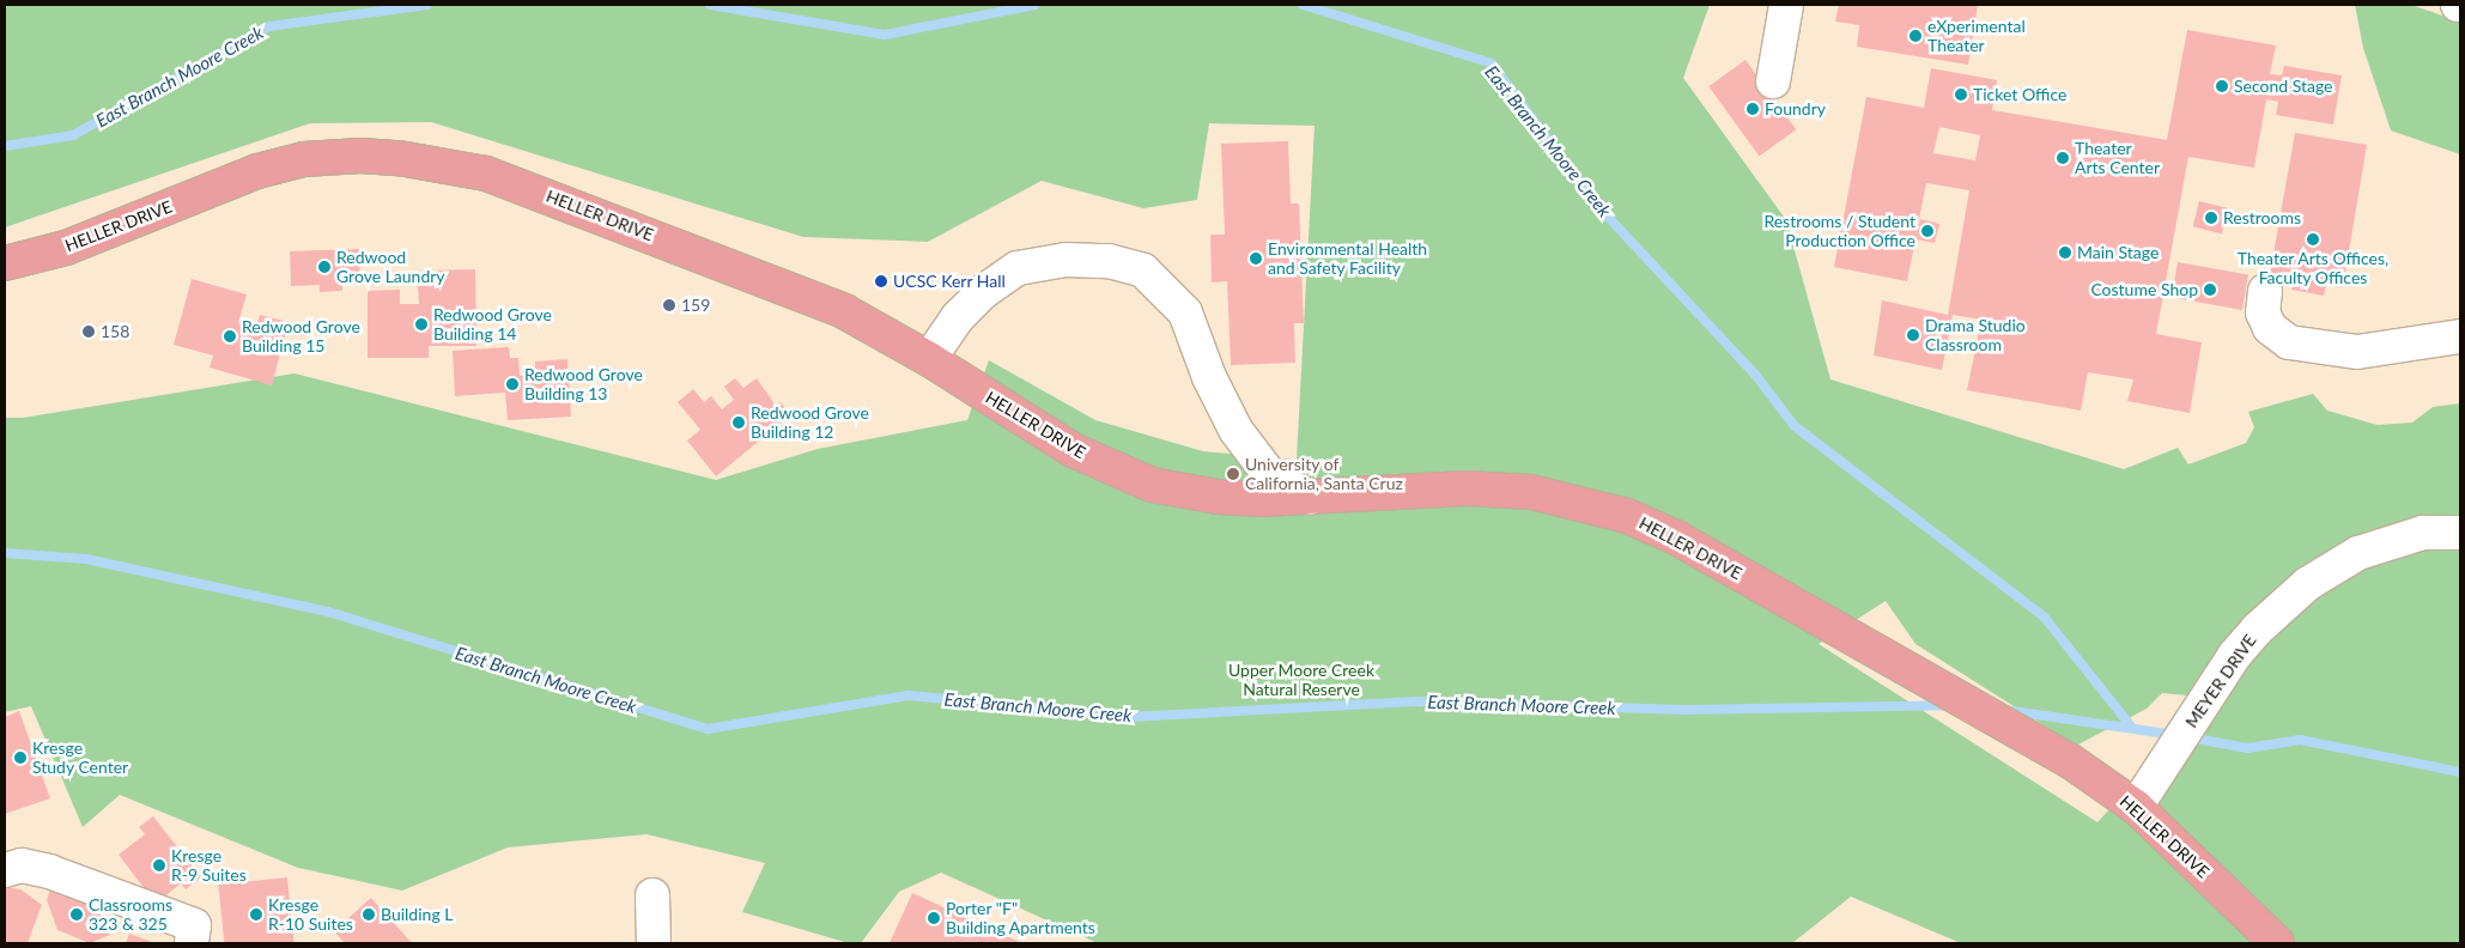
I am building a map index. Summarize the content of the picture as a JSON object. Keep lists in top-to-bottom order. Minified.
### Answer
{"streets":{"main road":["HELLER DRIVE"],"street":["MEYER DRIVE"]},"crossings":[["HELLER DRIVE","MEYER DRIVE"]],"water":["East Branch Moore Creek"],"parks":["Upper Moore Creek Natural Reserve"],"places":["eXperimental Theater","Second Stage","Ticket Office","Foundry","Theater Arts Center","Restrooms","Restrooms / Student Production Office","Theater Arts Offices, Faculty Offices","Main Stage","Environmental Health and Safety Facility","Redwood Grove Laundry","UCSC Kerr Hall","Costume Shop","159","Redwood Grove Building 14","158","Drama Studio Classroom","Redwood Grove Building 15","Redwood Grove Building 13","Redwood Grove Building 12","University of California, Santa Cruz","Kresge Study Center","Kresge R-9 Suites","Classrooms 323 & 325","Kresge R-10 Suites","Building L","Porter \"F\" Building Apartments"]}
